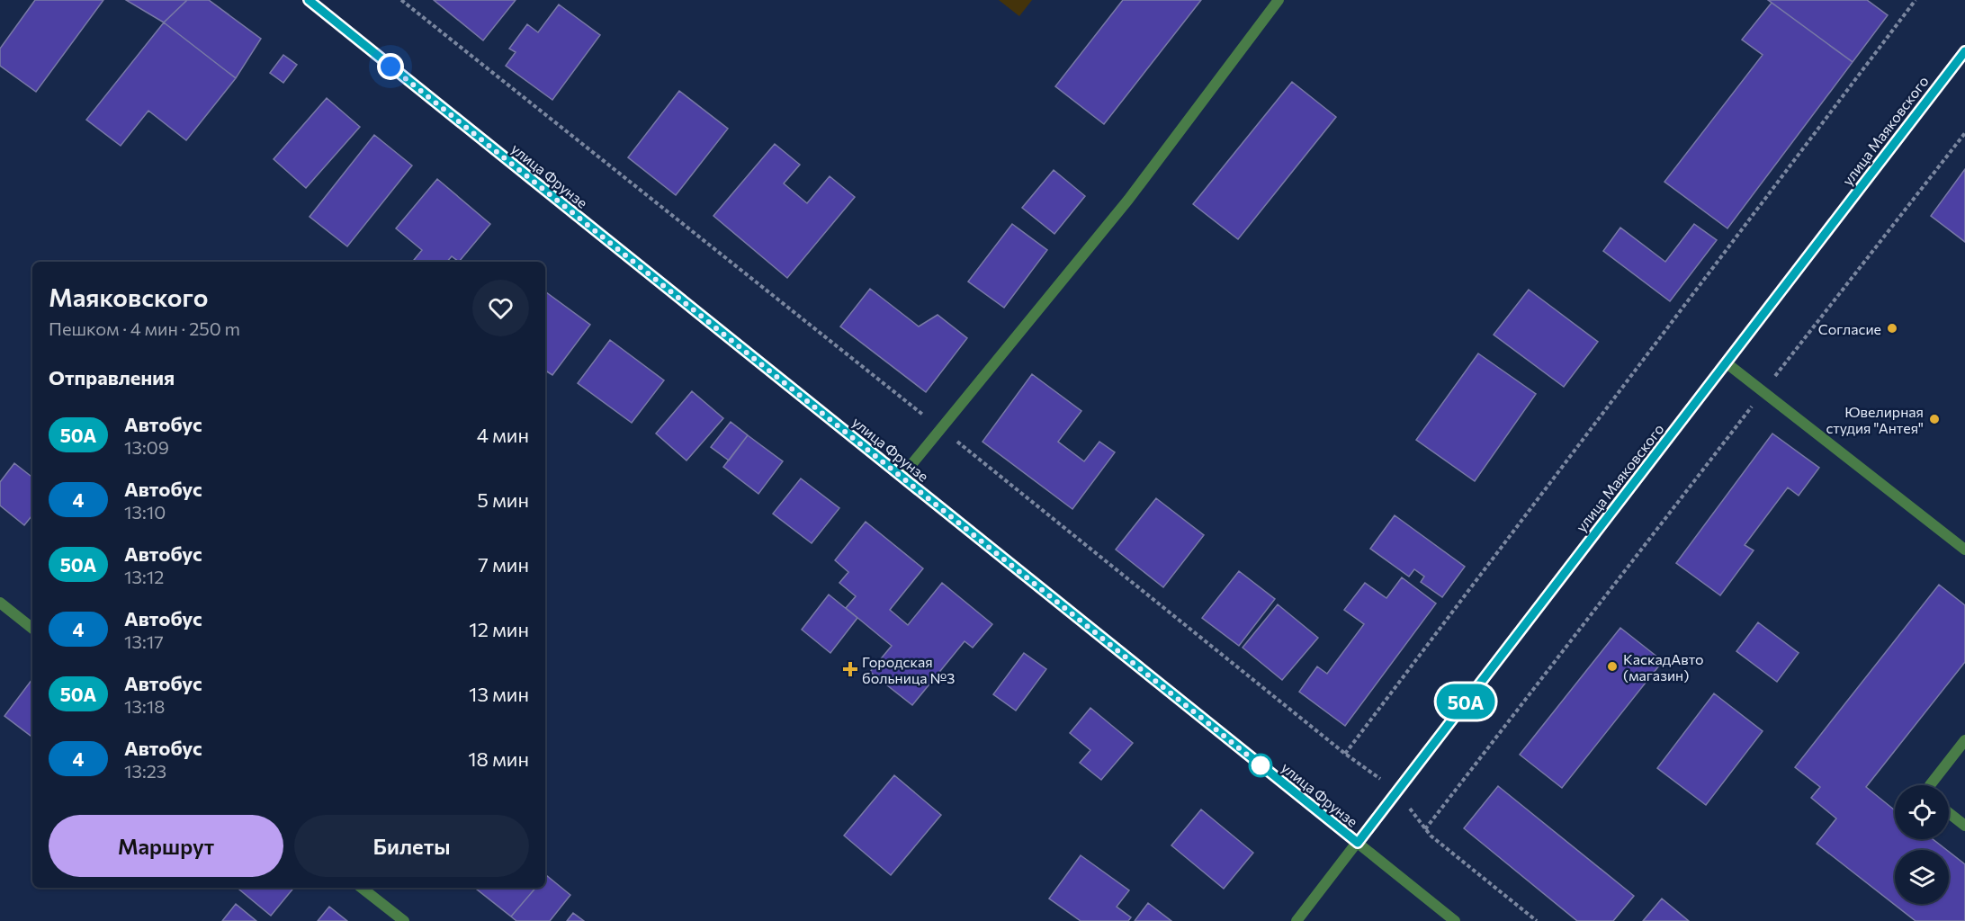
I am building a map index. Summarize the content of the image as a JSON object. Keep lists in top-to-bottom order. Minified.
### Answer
{"streets":{"street":["улица Маяковского","улица Фрунзе"]},"crossings":[["улица Маяковского","улица Фрунзе"]],"places":{"other":["Согласие","Ювелирная студия \"Антея\"","КаскадАвто (магазин)"],"health":["Городская больница №3"]},"lines":["bus line 50А"],"page":{"on_map":"50А","heading":[["Маяковского","Пешком · 4 мин · 250 m"],"Отправления"],"list":[{"mark":"50А","name":"Автобус","note":"13:09","value":"4 мин"},{"mark":"4","name":"Автобус","note":"13:10","value":"5 мин"},{"mark":"50А","name":"Автобус","note":"13:12","value":"7 мин"},{"mark":"4","name":"Автобус","note":"13:17","value":"12 мин"},{"mark":"50А","name":"Автобус","note":"13:18","value":"13 мин"},{"mark":"4","name":"Автобус","note":"13:23","value":"18 мин"}],"buttons":["Маршрут","Билеты"]}}
